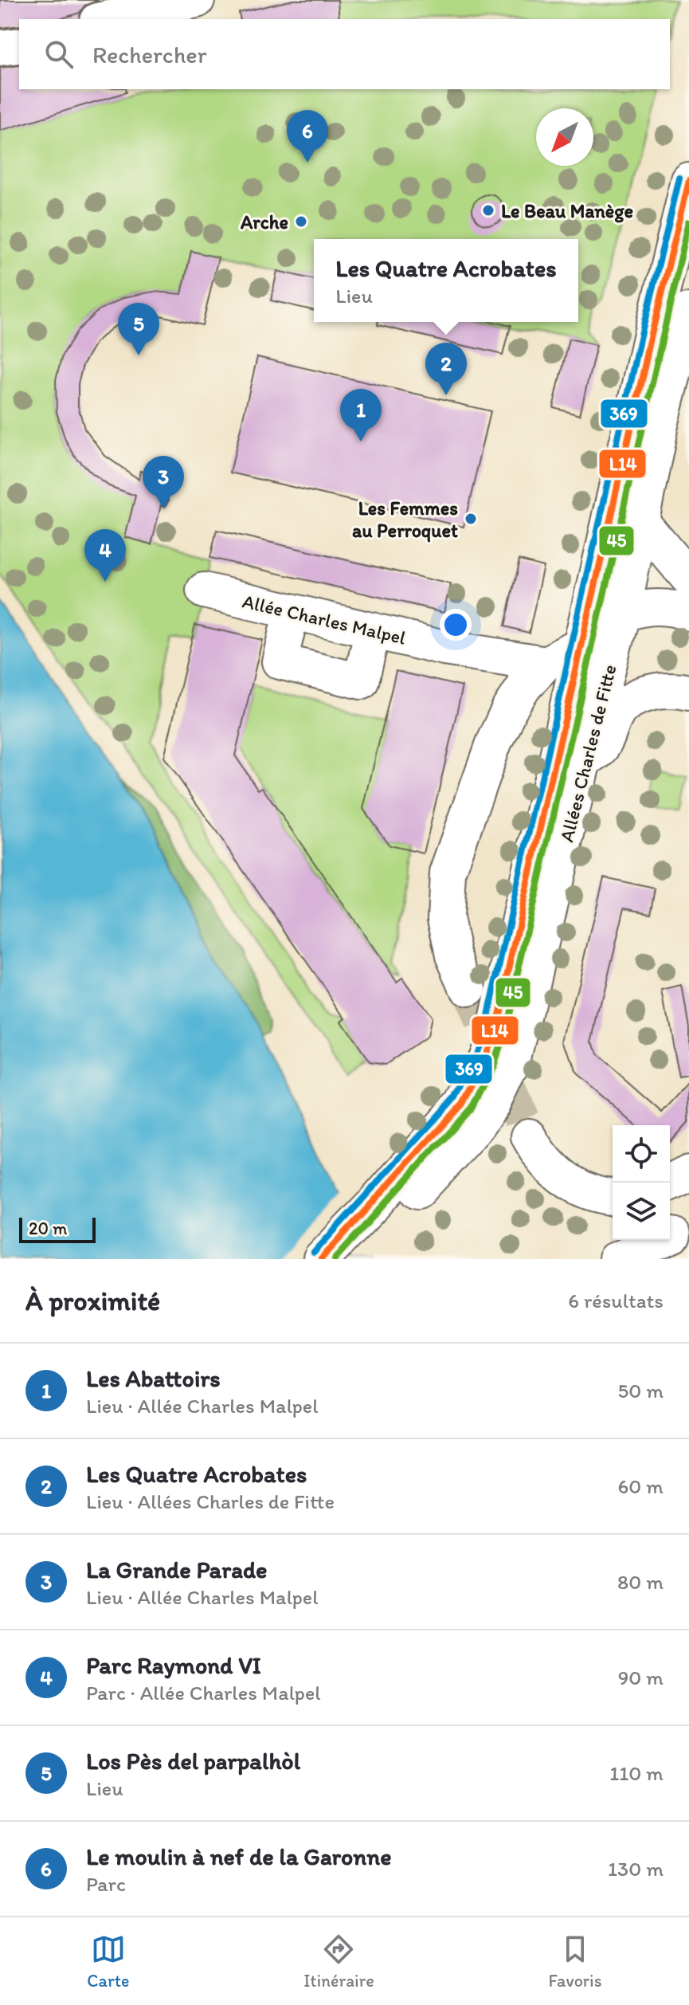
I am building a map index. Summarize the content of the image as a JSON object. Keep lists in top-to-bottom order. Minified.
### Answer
{"streets":{"main road":["Allée Charles Malpel","Allées Charles de Fitte"]},"places":["Le Beau Manège","Arche","Les Femmes au Perroquet"],"lines":["transit line 369","transit line L14","transit line 45"],"scale_bar":"20 m","north":"bottom left","page":{"search":"Rechercher","pins":["6","5","2","1","3","4"],"popup":["Les Quatre Acrobates","Lieu"],"scale":"20 m","heading":["À proximité","6 résultats"],"list":[{"mark":"1","name":"Les Abattoirs","note":"Lieu · Allée Charles Malpel","value":"50 m"},{"mark":"2","name":"Les Quatre Acrobates","note":"Lieu · Allées Charles de Fitte","value":"60 m"},{"mark":"3","name":"La Grande Parade","note":"Lieu · Allée Charles Malpel","value":"80 m"},{"mark":"4","name":"Parc Raymond VI","note":"Parc · Allée Charles Malpel","value":"90 m"},{"mark":"5","name":"Los Pès del parpalhòl","note":"Lieu","value":"110 m"},{"mark":"6","name":"Le moulin à nef de la Garonne","note":"Parc","value":"130 m"}],"nav":["Carte","Itinéraire","Favoris"]}}
